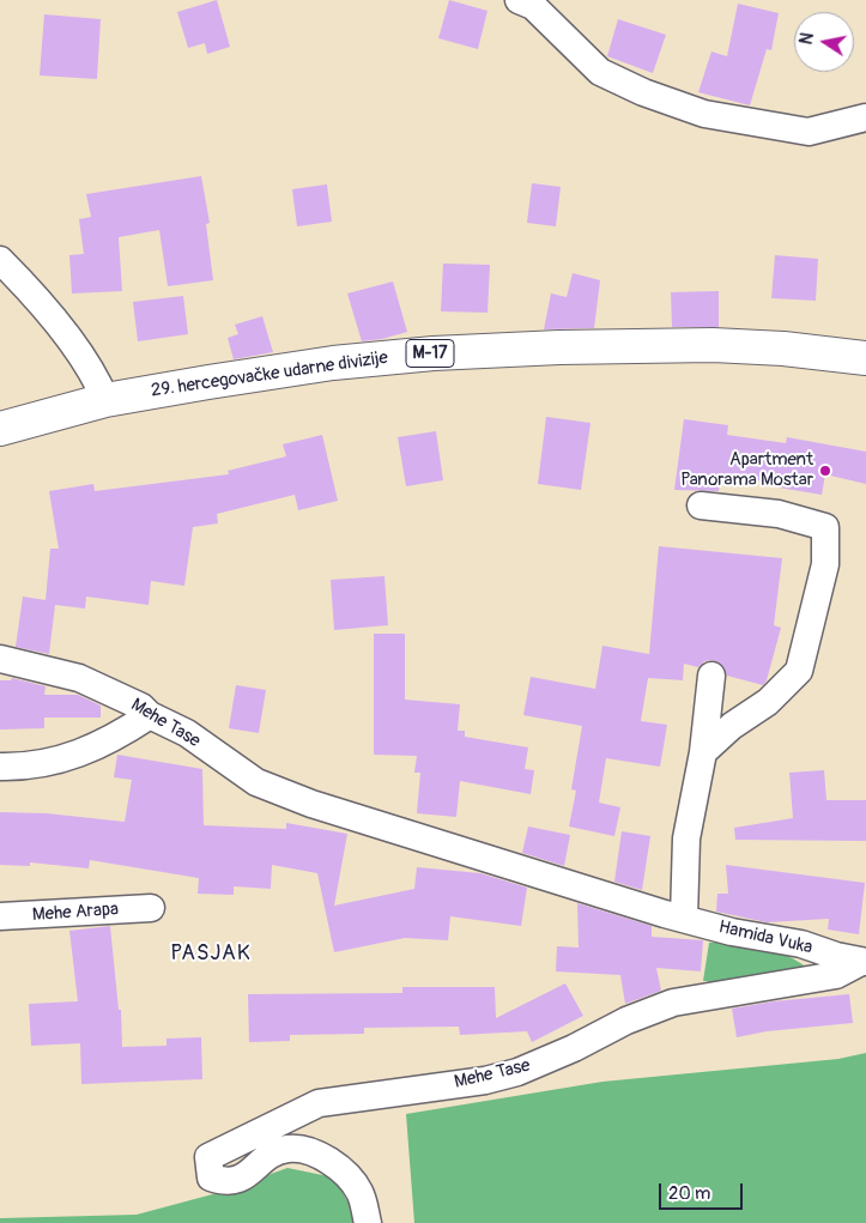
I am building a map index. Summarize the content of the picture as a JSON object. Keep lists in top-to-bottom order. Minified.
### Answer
{"streets":{"main road":["M-17","29. hercegovačke udarne divizije"],"street":["Mehe Tase","Mehe Arapa","Hamida Vuka"]},"crossings":[["Mehe Tase","Hamida Vuka"]],"districts":["PASJAK"],"places":["Apartment Panorama Mostar"],"scale_bar":"20 m","north":"left"}
